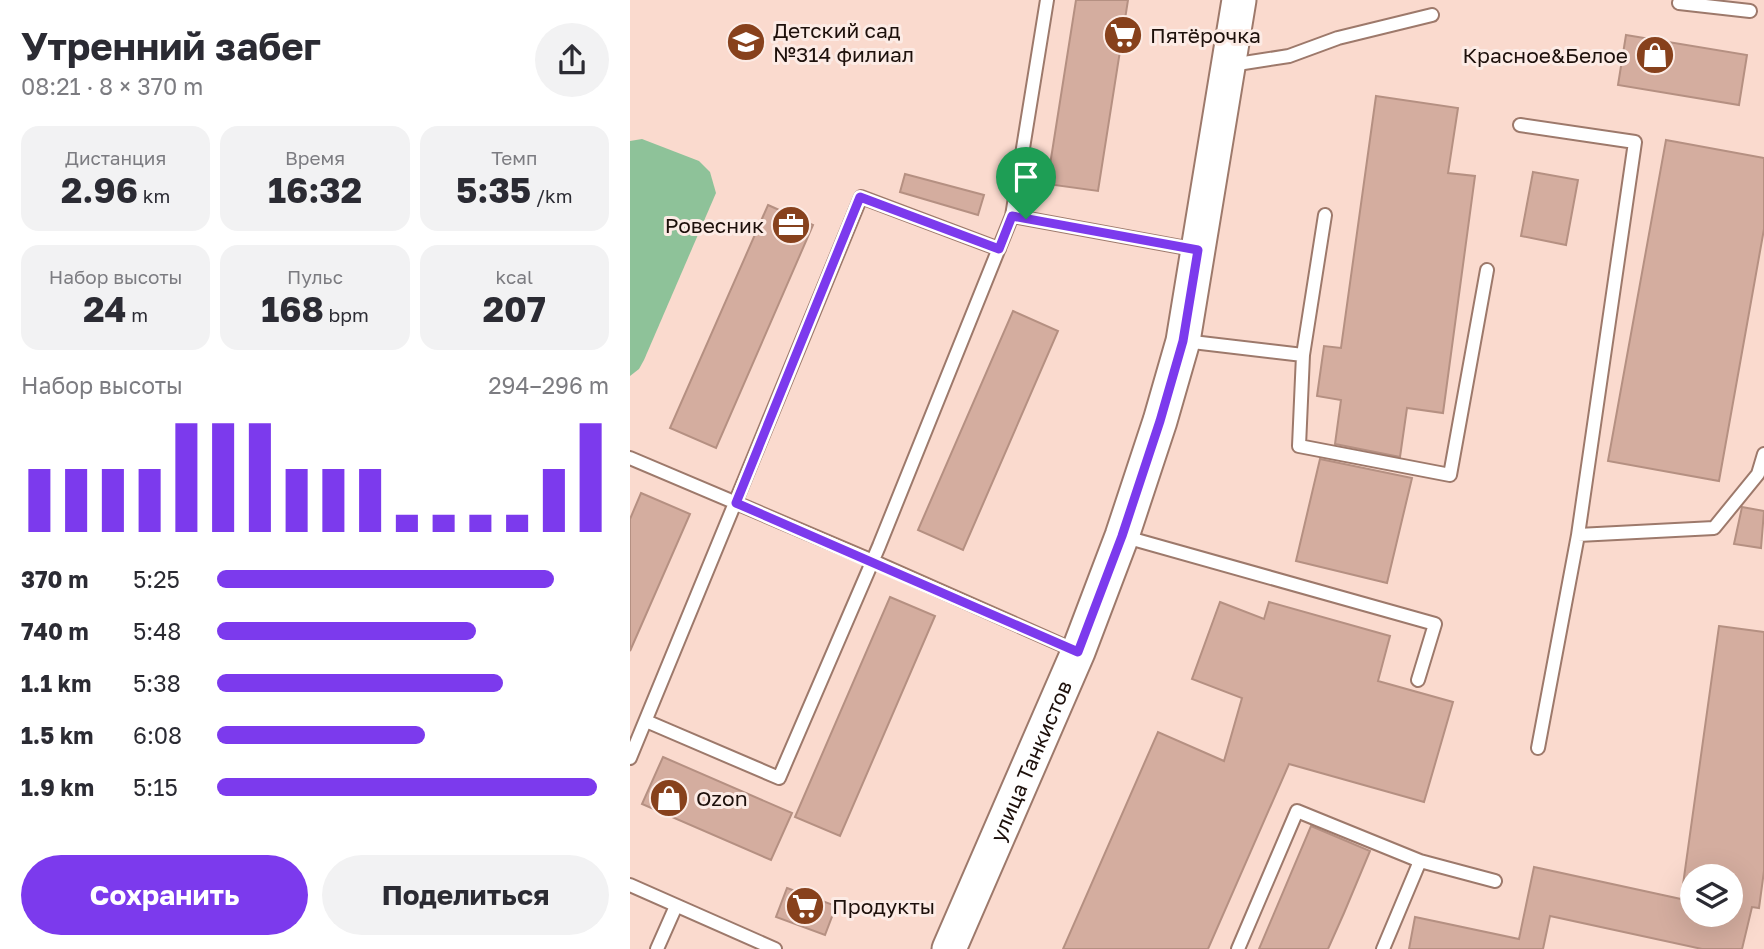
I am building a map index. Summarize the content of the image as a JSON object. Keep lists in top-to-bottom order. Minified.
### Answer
{"streets":{"main road":["улица Танкистов"]},"places":{"supermarket":["Пятёрочка","Продукты"],"school or university":["Детский сад №314 филиал"],"shop":["Красное&Белое","Ozon"],"office":["Ровесник"]},"page":{"heading":["Утренний забег","08:21 · 8 × 370 m"],"stats":[["Дистанция","2.96 km"],["Время","16:32"],["Темп","5:35 /km"],["Набор высоты","24 m"],["Пульс","168 bpm"],["kcal","207"]],"chart":["Набор высоты","294–296 m"],"list":[{"name":"370 m","note":"5:25"},{"name":"740 m","note":"5:48"},{"name":"1.1 km","note":"5:38"},{"name":"1.5 km","note":"6:08"},{"name":"1.9 km","note":"5:15"}],"buttons":["Сохранить","Поделиться"]}}
